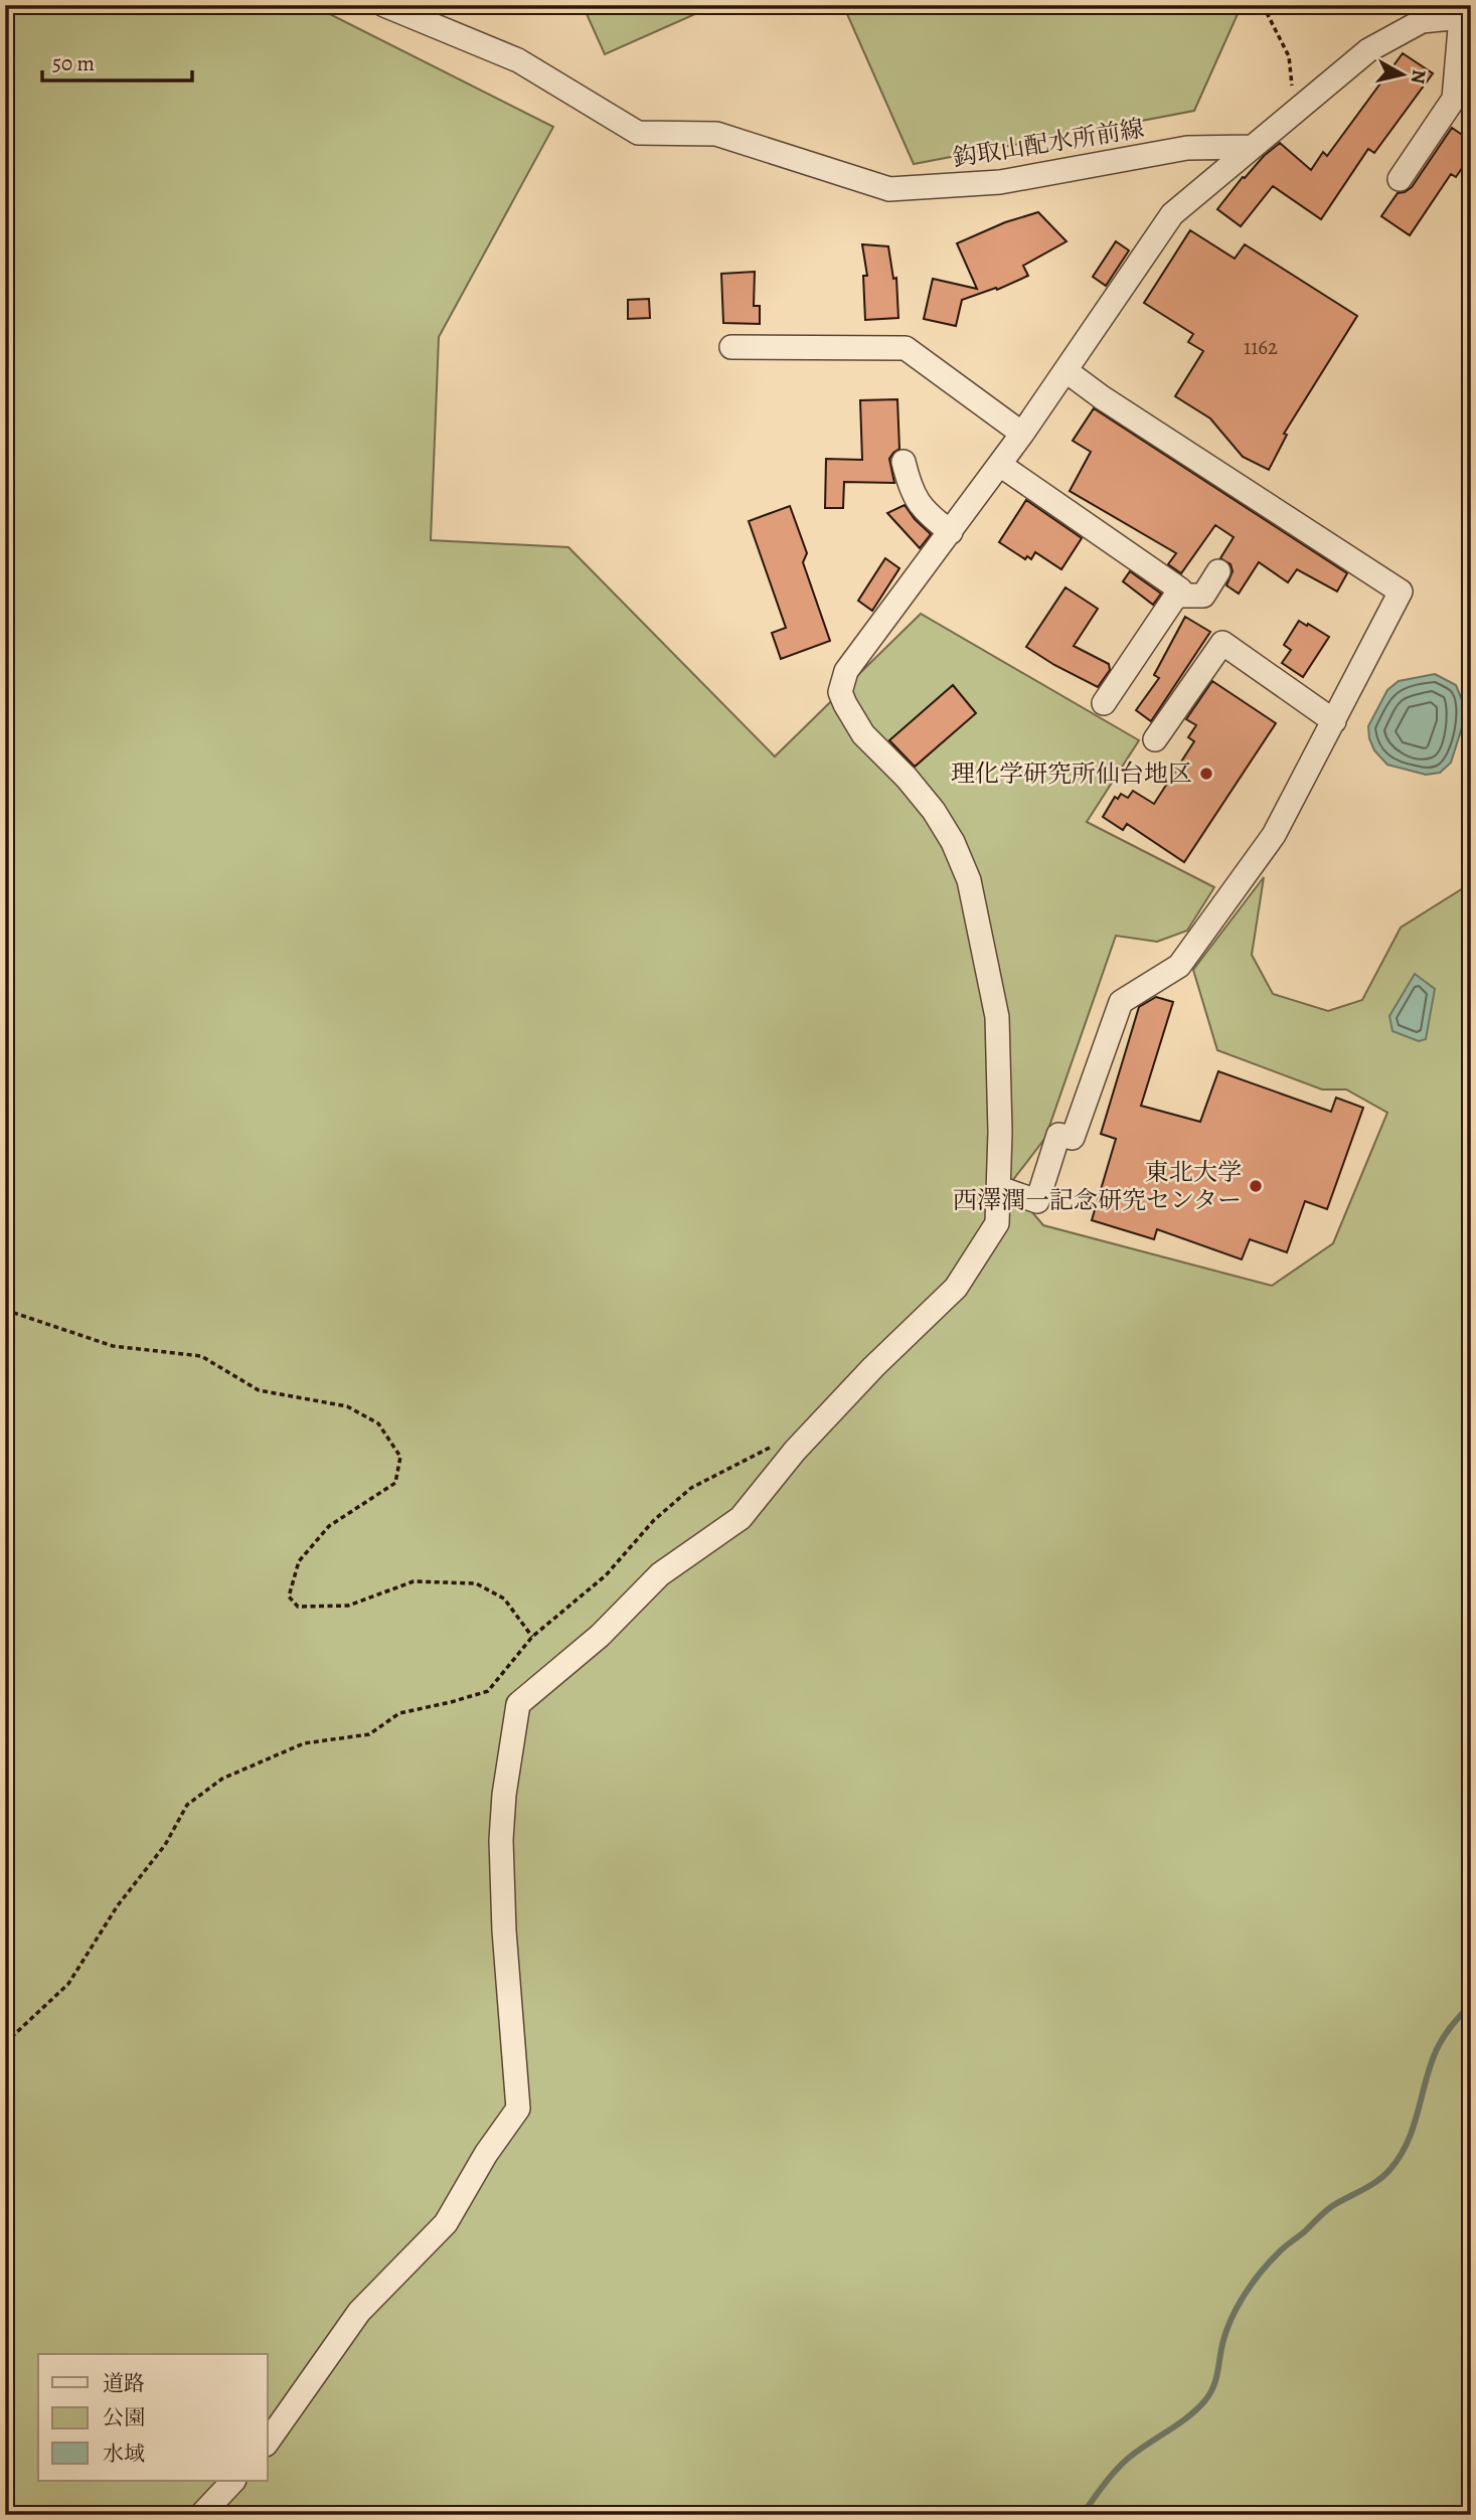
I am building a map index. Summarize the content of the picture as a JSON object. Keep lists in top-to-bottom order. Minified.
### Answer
{"streets":{"street":["鈎取山配水所前線"]},"places":["理化学研究所仙台地区","東北大学 西澤潤一記念研究センター"],"house_numbers":["1162"],"legend":["道路","公園","水域"],"scale_bar":"50 m","north":"right"}
